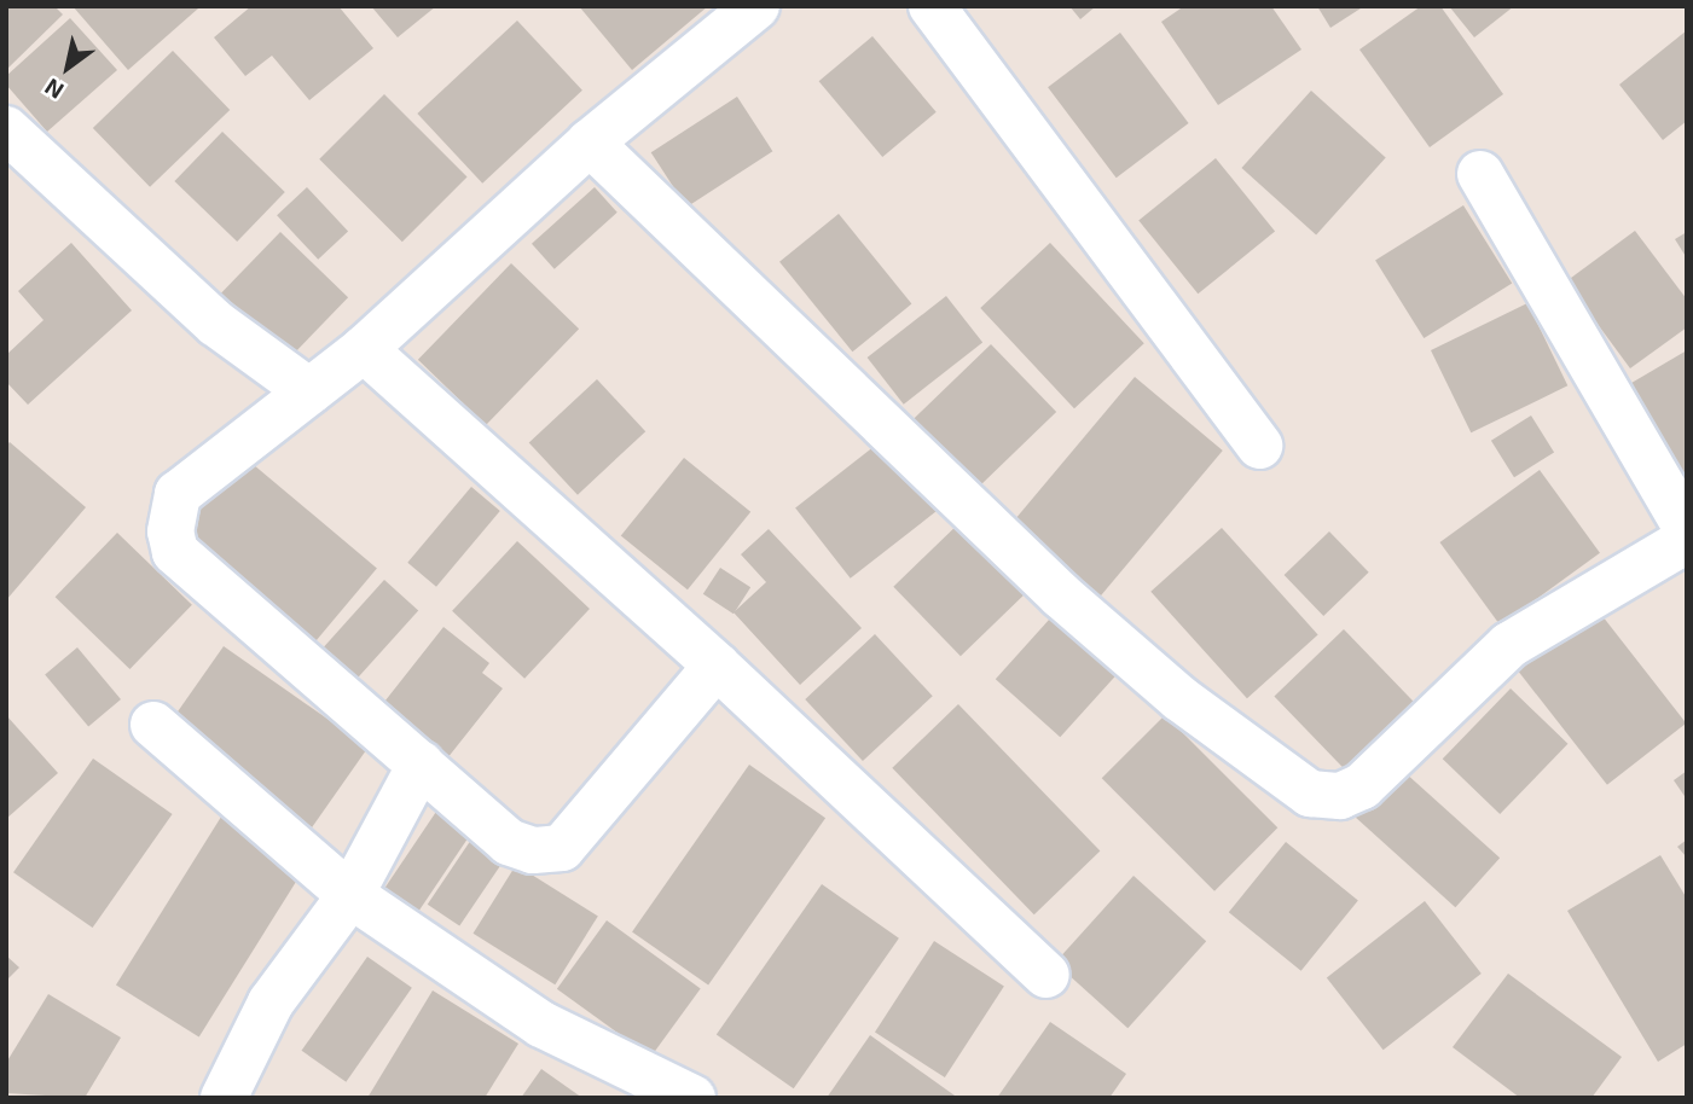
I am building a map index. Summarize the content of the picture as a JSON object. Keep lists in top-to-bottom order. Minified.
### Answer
{"north":"bottom left"}
